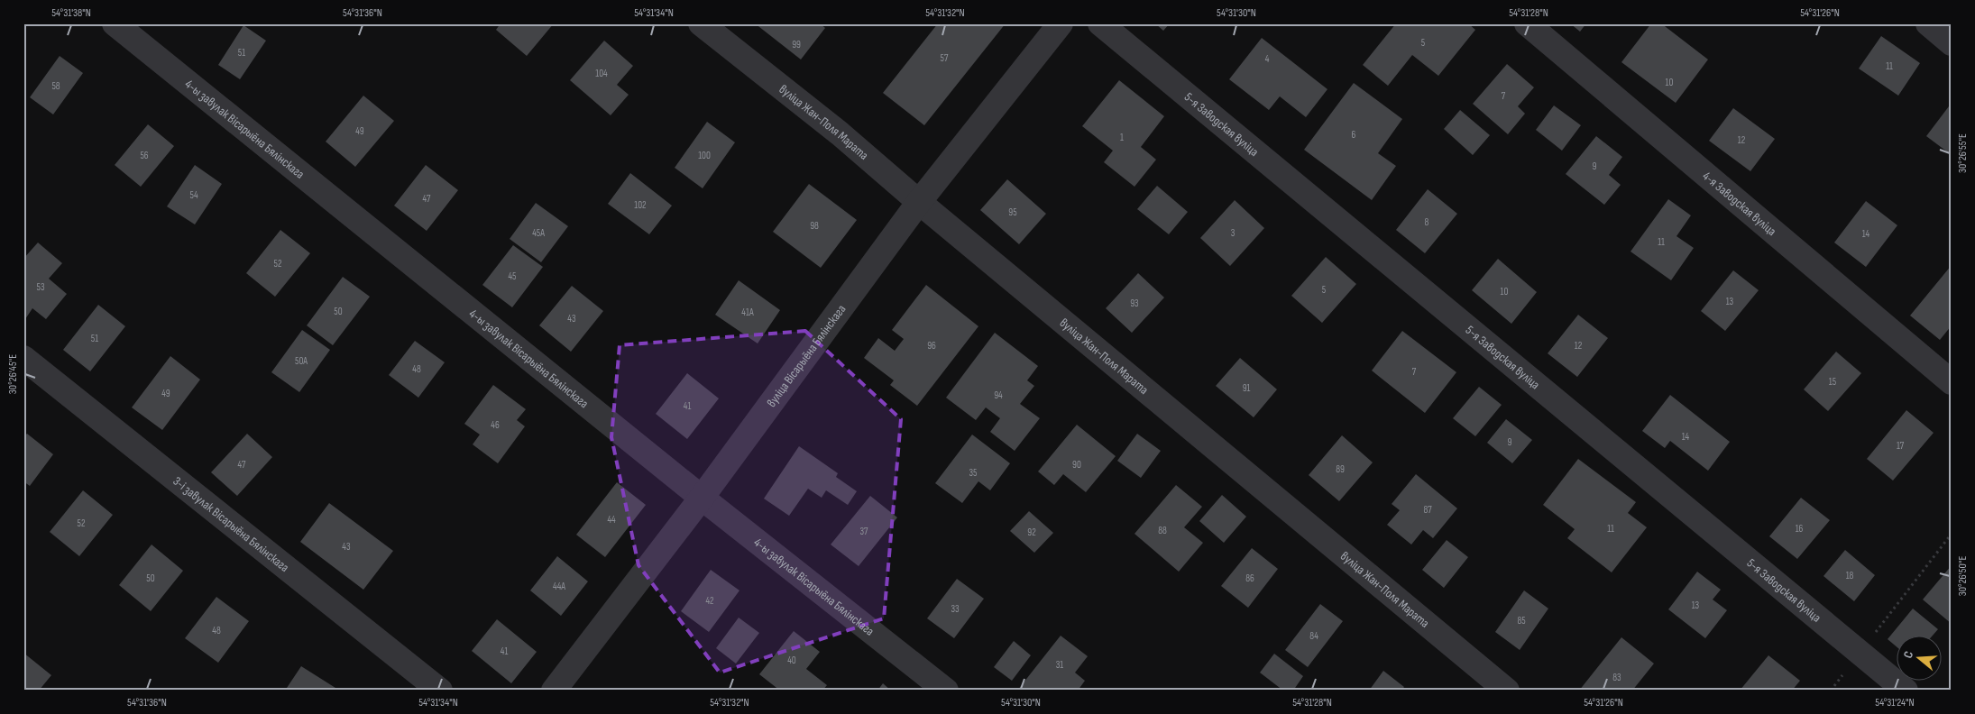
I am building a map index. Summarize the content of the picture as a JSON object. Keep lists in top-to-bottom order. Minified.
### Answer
{"streets":{"street":["вуліца Жан-Поля Марата","5-я Заводская вуліца","4-ы завулак Вісарыёна Бялінскага","4-я Заводская вуліца","вуліца Вісарыёна Бялінскага","3-і завулак Вісарыёна Бялінскага"]},"crossings":[["вуліца Жан-Поля Марата","вуліца Вісарыёна Бялінскага"],["4-ы завулак Вісарыёна Бялінскага","вуліца Вісарыёна Бялінскага"]],"house_numbers":["5","99","51","57","4","11","104","10","58","7","49","6","1","12","56","100","9","54","47","102","95","8","98","45А","3","14","11","52","45","53","5","10","13","93","50","41А","43","51","96","12","50А","48","7","15","91","49","94","41","46","14","9","17","47","90","89","35","87","44","52","11","16","88","37","92","43","18","50","86","44А","42","13","33","85","48","84","41","40","31","83"],"north":"left","coordinates":["54°31'38\"N","54°31'36\"N","54°31'34\"N","54°31'32\"N","54°31'30\"N","54°31'28\"N","54°31'26\"N","30°26'55\"E","30°26'45\"E","30°26'50\"E","54°31'24\"N"]}
